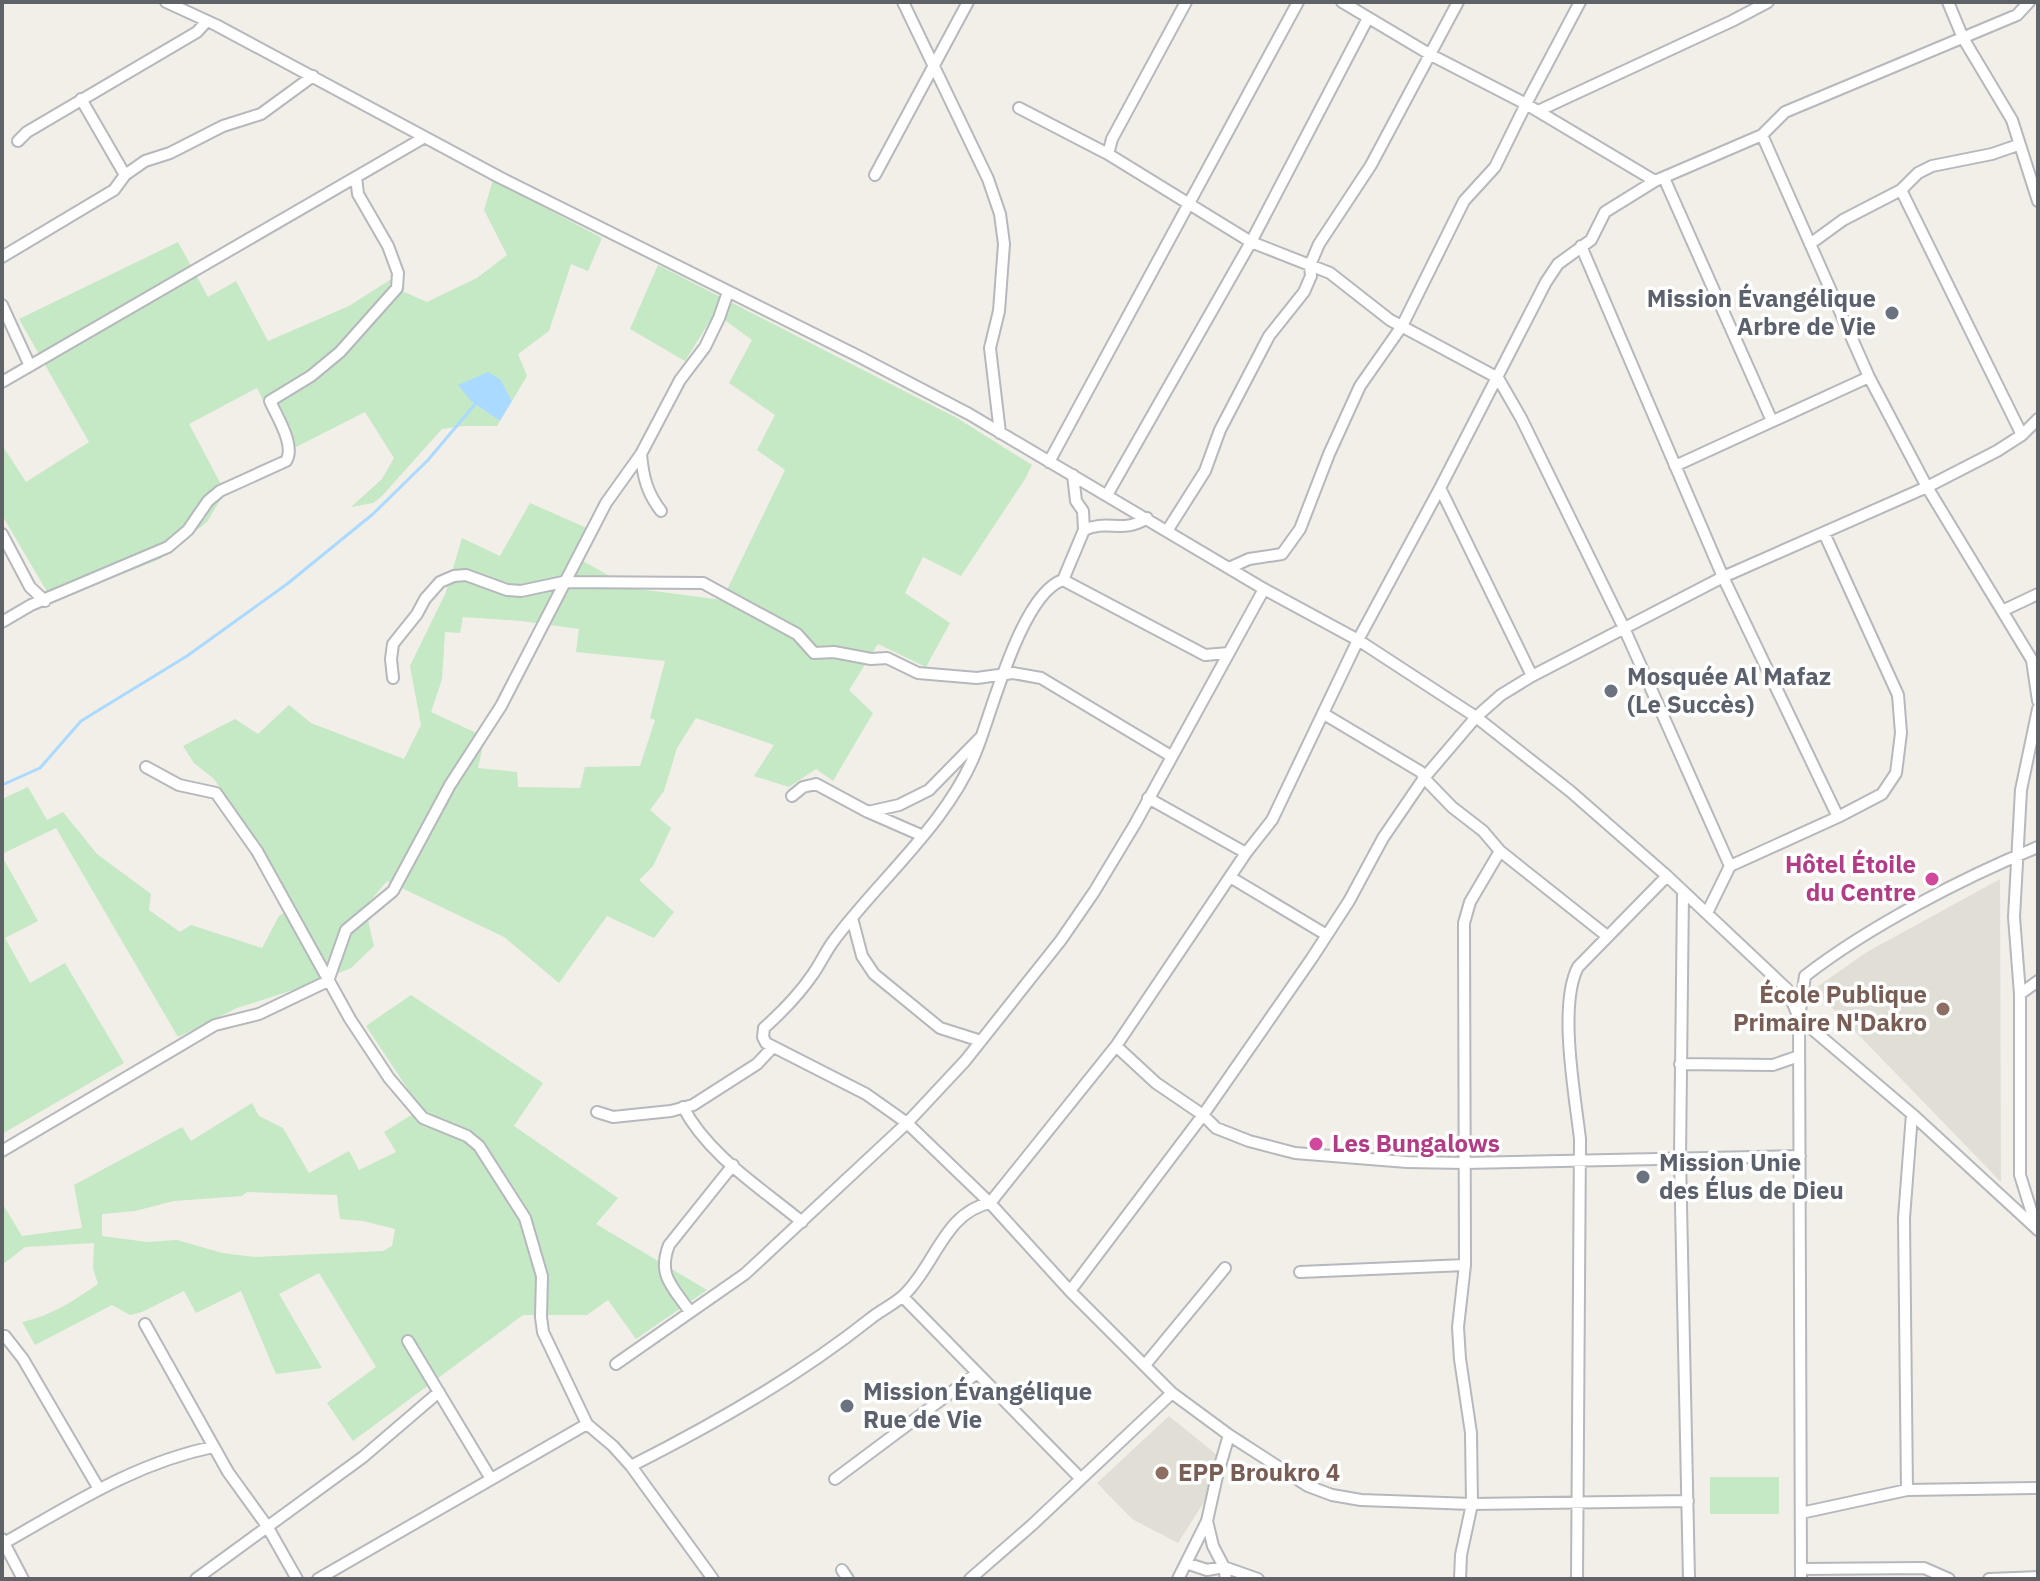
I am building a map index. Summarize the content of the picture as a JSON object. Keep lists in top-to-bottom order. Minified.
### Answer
{"places":["Mission Évangélique Arbre de Vie","Mosquée Al Mafaz (Le Succès)","Hôtel Étoile du Centre","École Publique Primaire N'Dakro","Les Bungalows","Mission Unie des Élus de Dieu","Mission Évangélique Rue de Vie","EPP Broukro 4"]}
